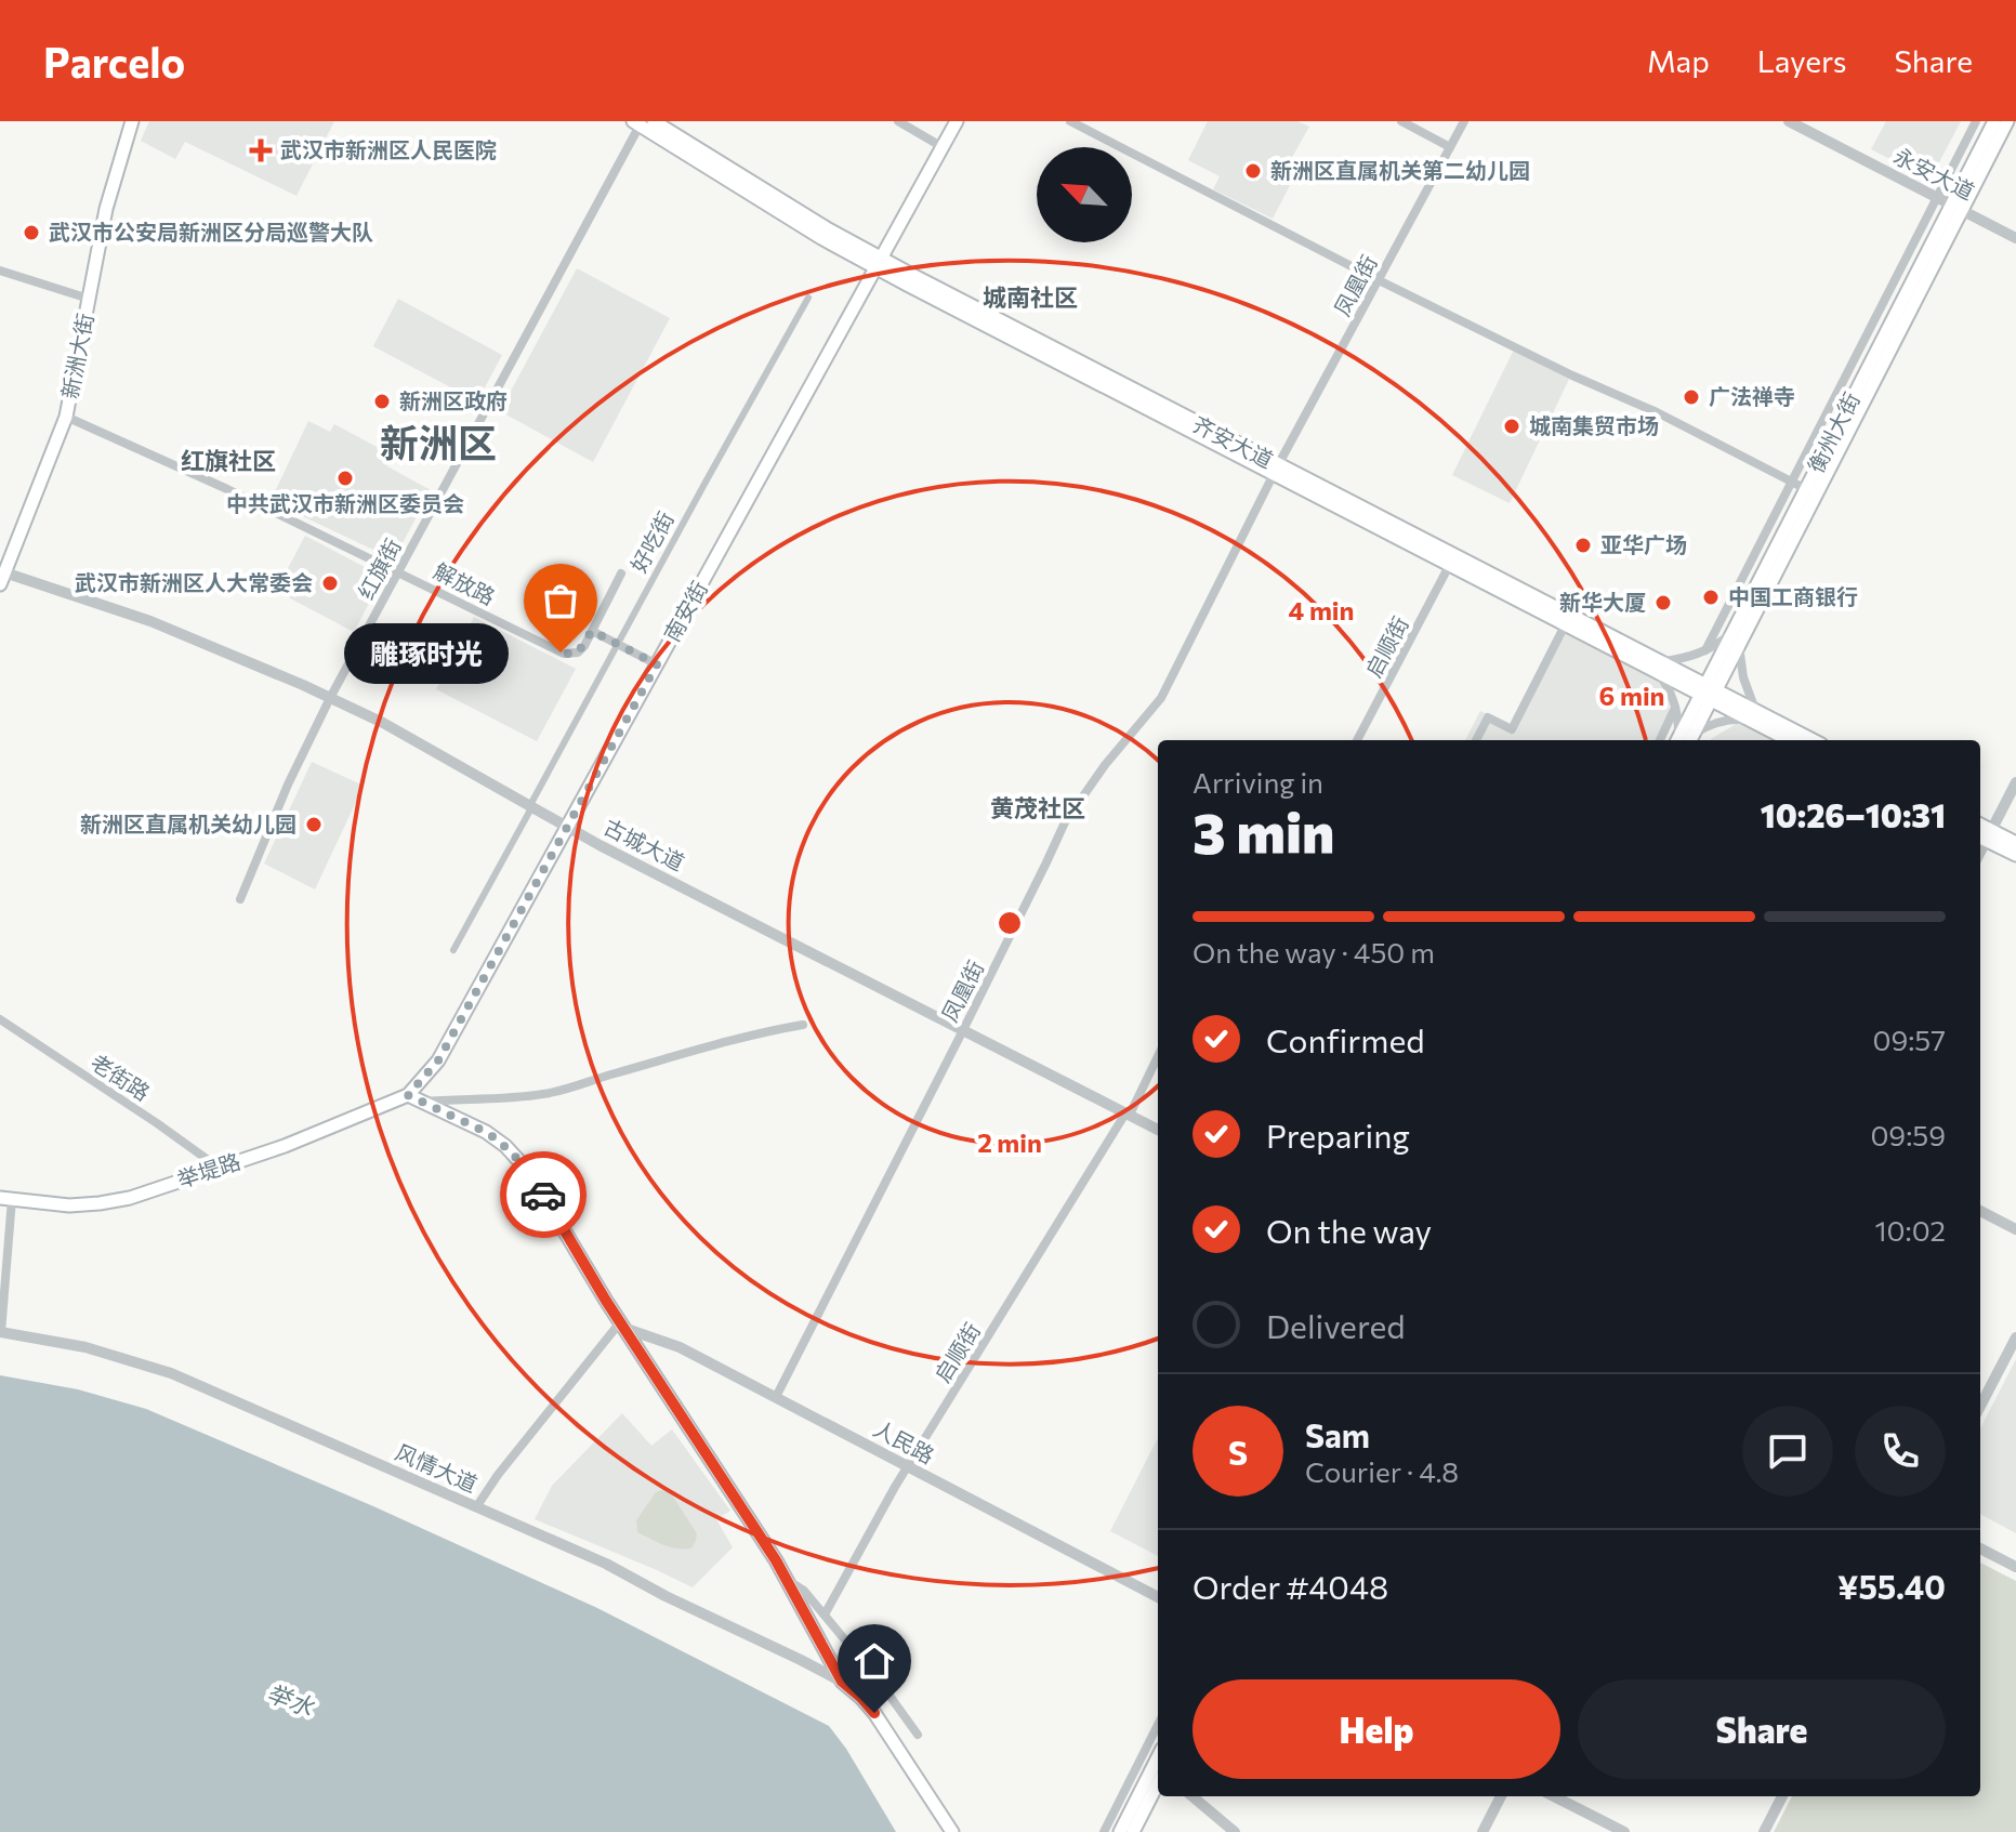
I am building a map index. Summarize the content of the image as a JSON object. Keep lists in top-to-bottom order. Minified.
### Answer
{"streets":{"main road":["新洲大街","衡州大街","齐安大道","南安街","举堤路"],"street":["永安大道","凤凰街","好吃街","红旗街","解放路","启顺街","古城大道","老街路","人民路","风情大道"]},"crossings":[["永安大道","衡州大街"],["凤凰街","齐安大道"],["凤凰街","古城大道"],["凤凰街","人民路"],["新洲大街","解放路"],["新洲大街","古城大道"],["衡州大街","齐安大道"],["齐安大道","红旗街"],["齐安大道","南安街"],["齐安大道","启顺街"],["好吃街","古城大道"],["红旗街","解放路"],["红旗街","古城大道"],["南安街","古城大道"],["南安街","举堤路"],["启顺街","古城大道"],["启顺街","人民路"],["老街路","举堤路"]],"districts":["城南社区","新洲区","红旗社区","黄茂社区"],"water":["举水"],"places":{"health":["武汉市新洲区人民医院"],"other":["新洲区直属机关第二幼儿园","武汉市公安局新洲区分局巡警大队","广法禅寺","新洲区政府","城南集贸市场","中共武汉市新洲区委员会","亚华广场","武汉市新洲区人大常委会","中国工商银行","新华大厦","雕琢时光","新洲区直属机关幼儿园"]},"north":"top left","page":{"header":"Parcelo","nav":["Map","Layers","Share"],"bubble":"雕琢时光","heading":["3 min","Arriving in","10:26–10:31"],"panel":["Sam","Courier · 4.8","Order #4048","¥55.40"],"bar":"On the way · 450 m","list":[["Confirmed","09:57"],["Preparing","09:59"],["On the way","10:02"],"Delivered"],"round":"S","buttons":["Help","Share"]},"rings":["4 min","6 min","2 min"]}
